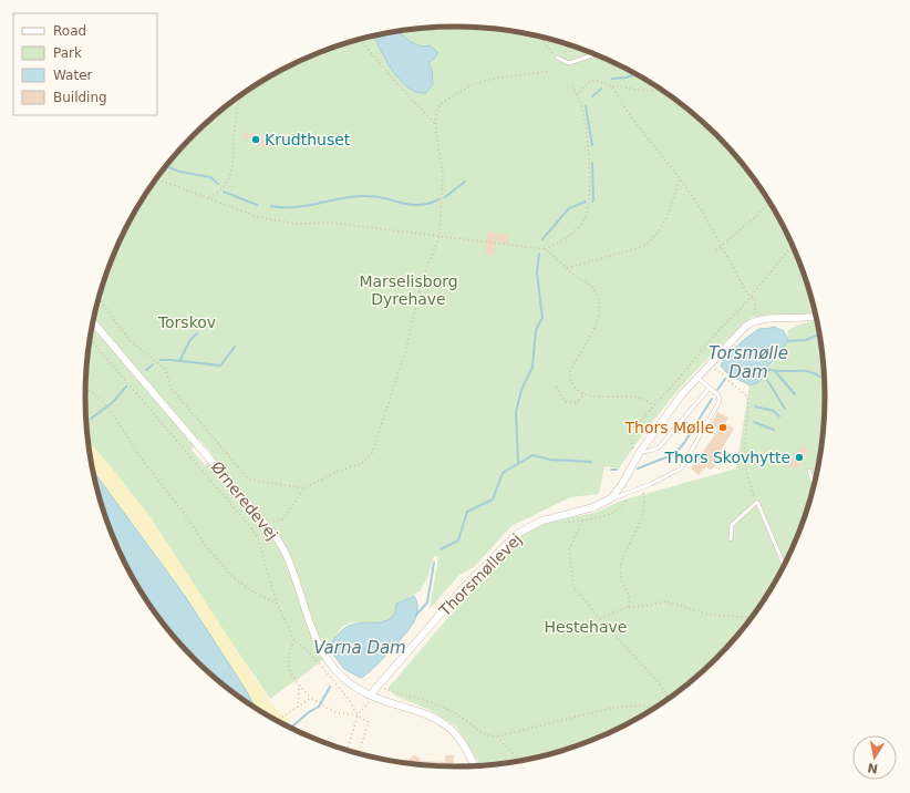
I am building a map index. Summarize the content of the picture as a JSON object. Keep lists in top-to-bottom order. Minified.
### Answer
{"streets":{"street":["Ørneredevej","Thorsmøllevej"]},"crossings":[["Ørneredevej","Thorsmøllevej"]],"water":["Torsmølle Dam","Varna Dam"],"parks":["Marselisborg Dyrehave","Torskov","Hestehave"],"places":["Krudthuset","Thors Mølle","Thors Skovhytte"],"legend":["Road","Park","Water","Building"],"north":"bottom"}
